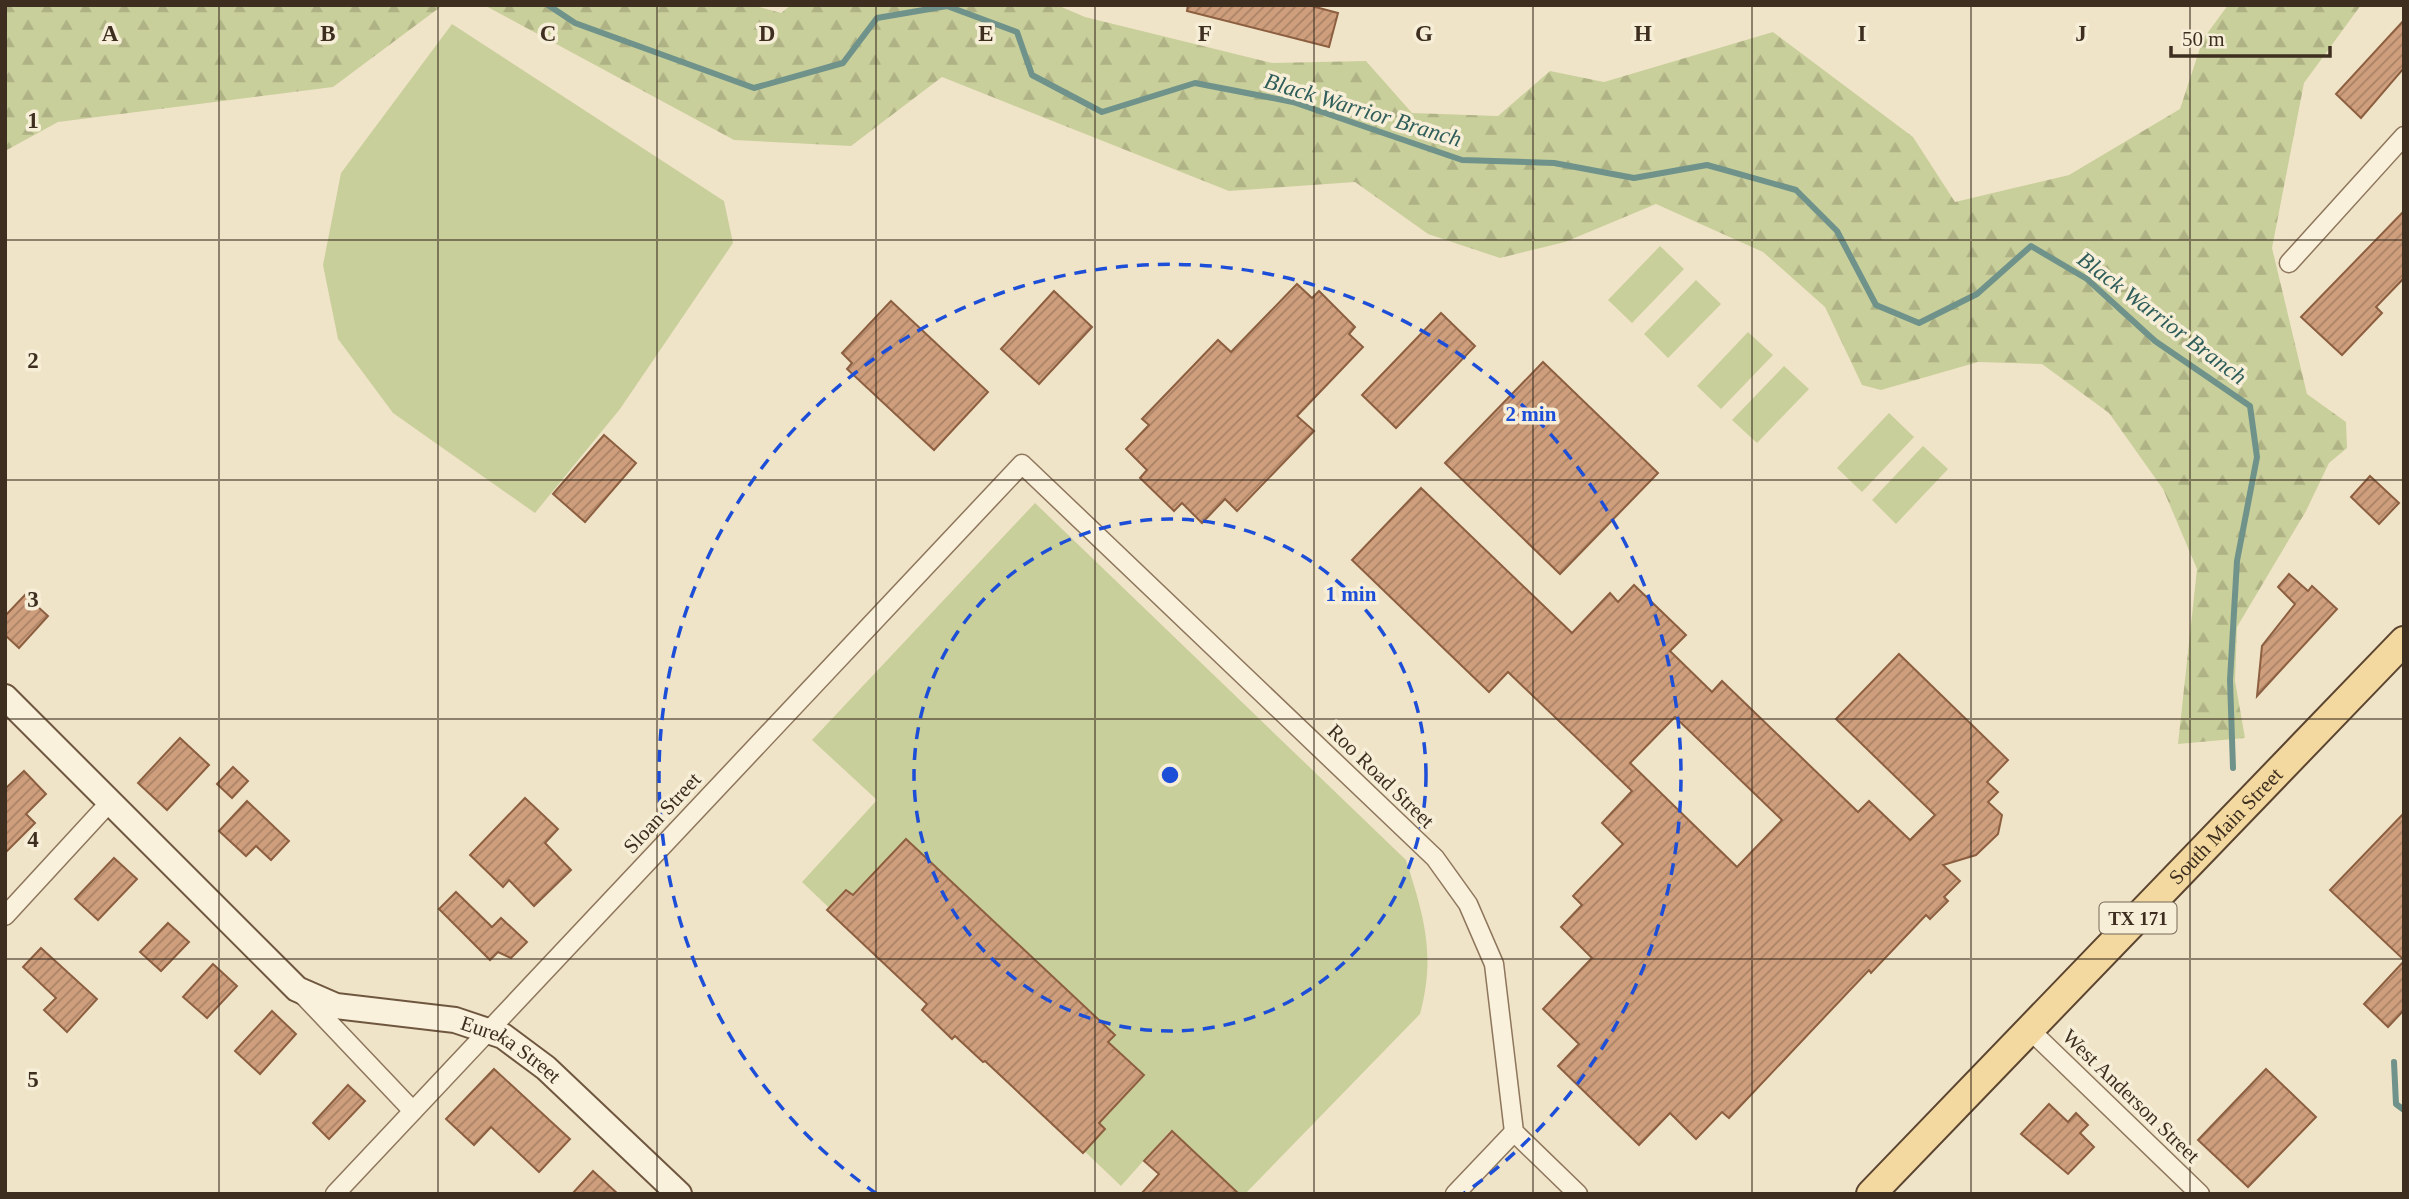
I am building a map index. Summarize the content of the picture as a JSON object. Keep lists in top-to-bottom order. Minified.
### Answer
{"streets":{"main road":["South Main Street","TX 171"],"street":["Roo Road Street","Sloan Street","Eureka Street","West Anderson Street"]},"crossings":[["Roo Road Street","Sloan Street"],["Sloan Street","Eureka Street"],["South Main Street","West Anderson Street"]],"water":["Black Warrior Branch"],"scale_bar":"50 m","grid":{"columns":["A","B","C","D","E","F","G","H","I","J"],"rows":["1","2","3","4","5"]},"rings":["2 min","1 min"]}
